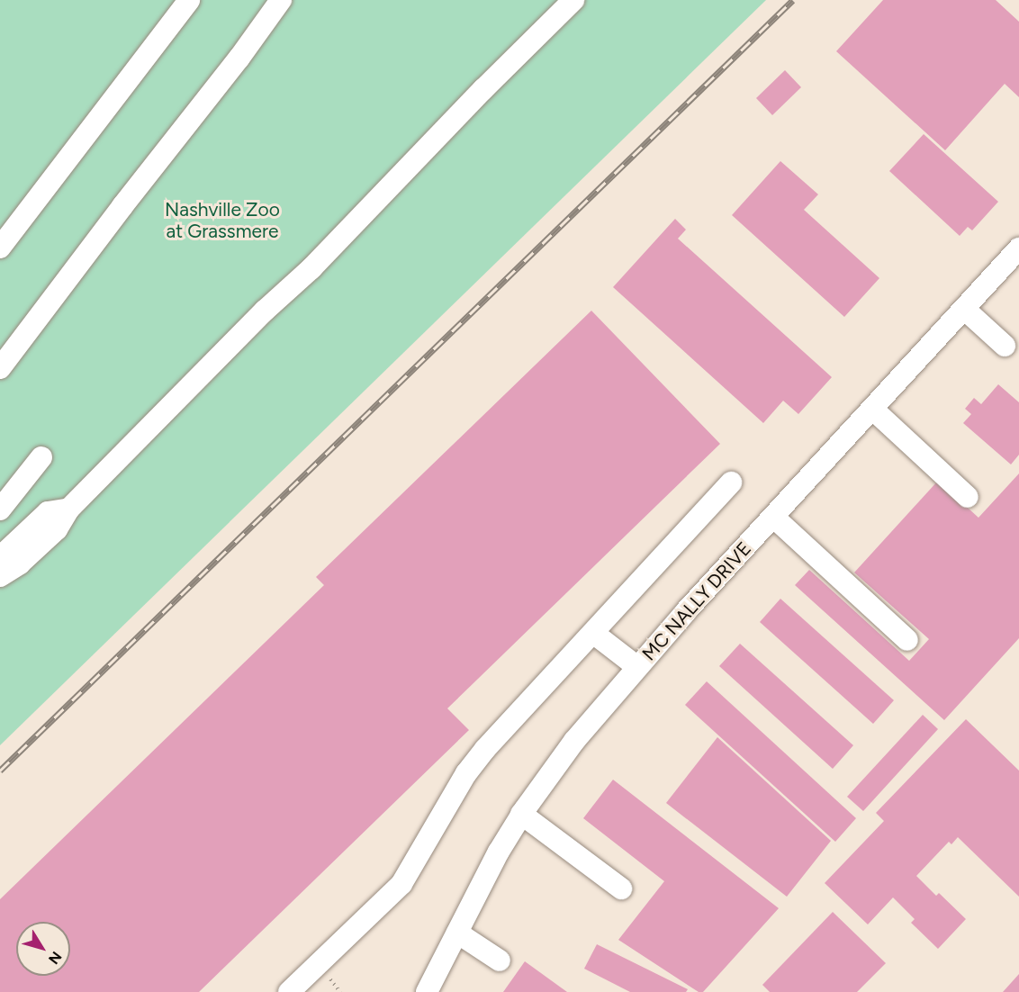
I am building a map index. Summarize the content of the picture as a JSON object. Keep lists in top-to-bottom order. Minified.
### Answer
{"streets":{"street":["MC NALLY DRIVE"]},"parks":["Nashville Zoo at Grassmere"],"north":"bottom right"}
